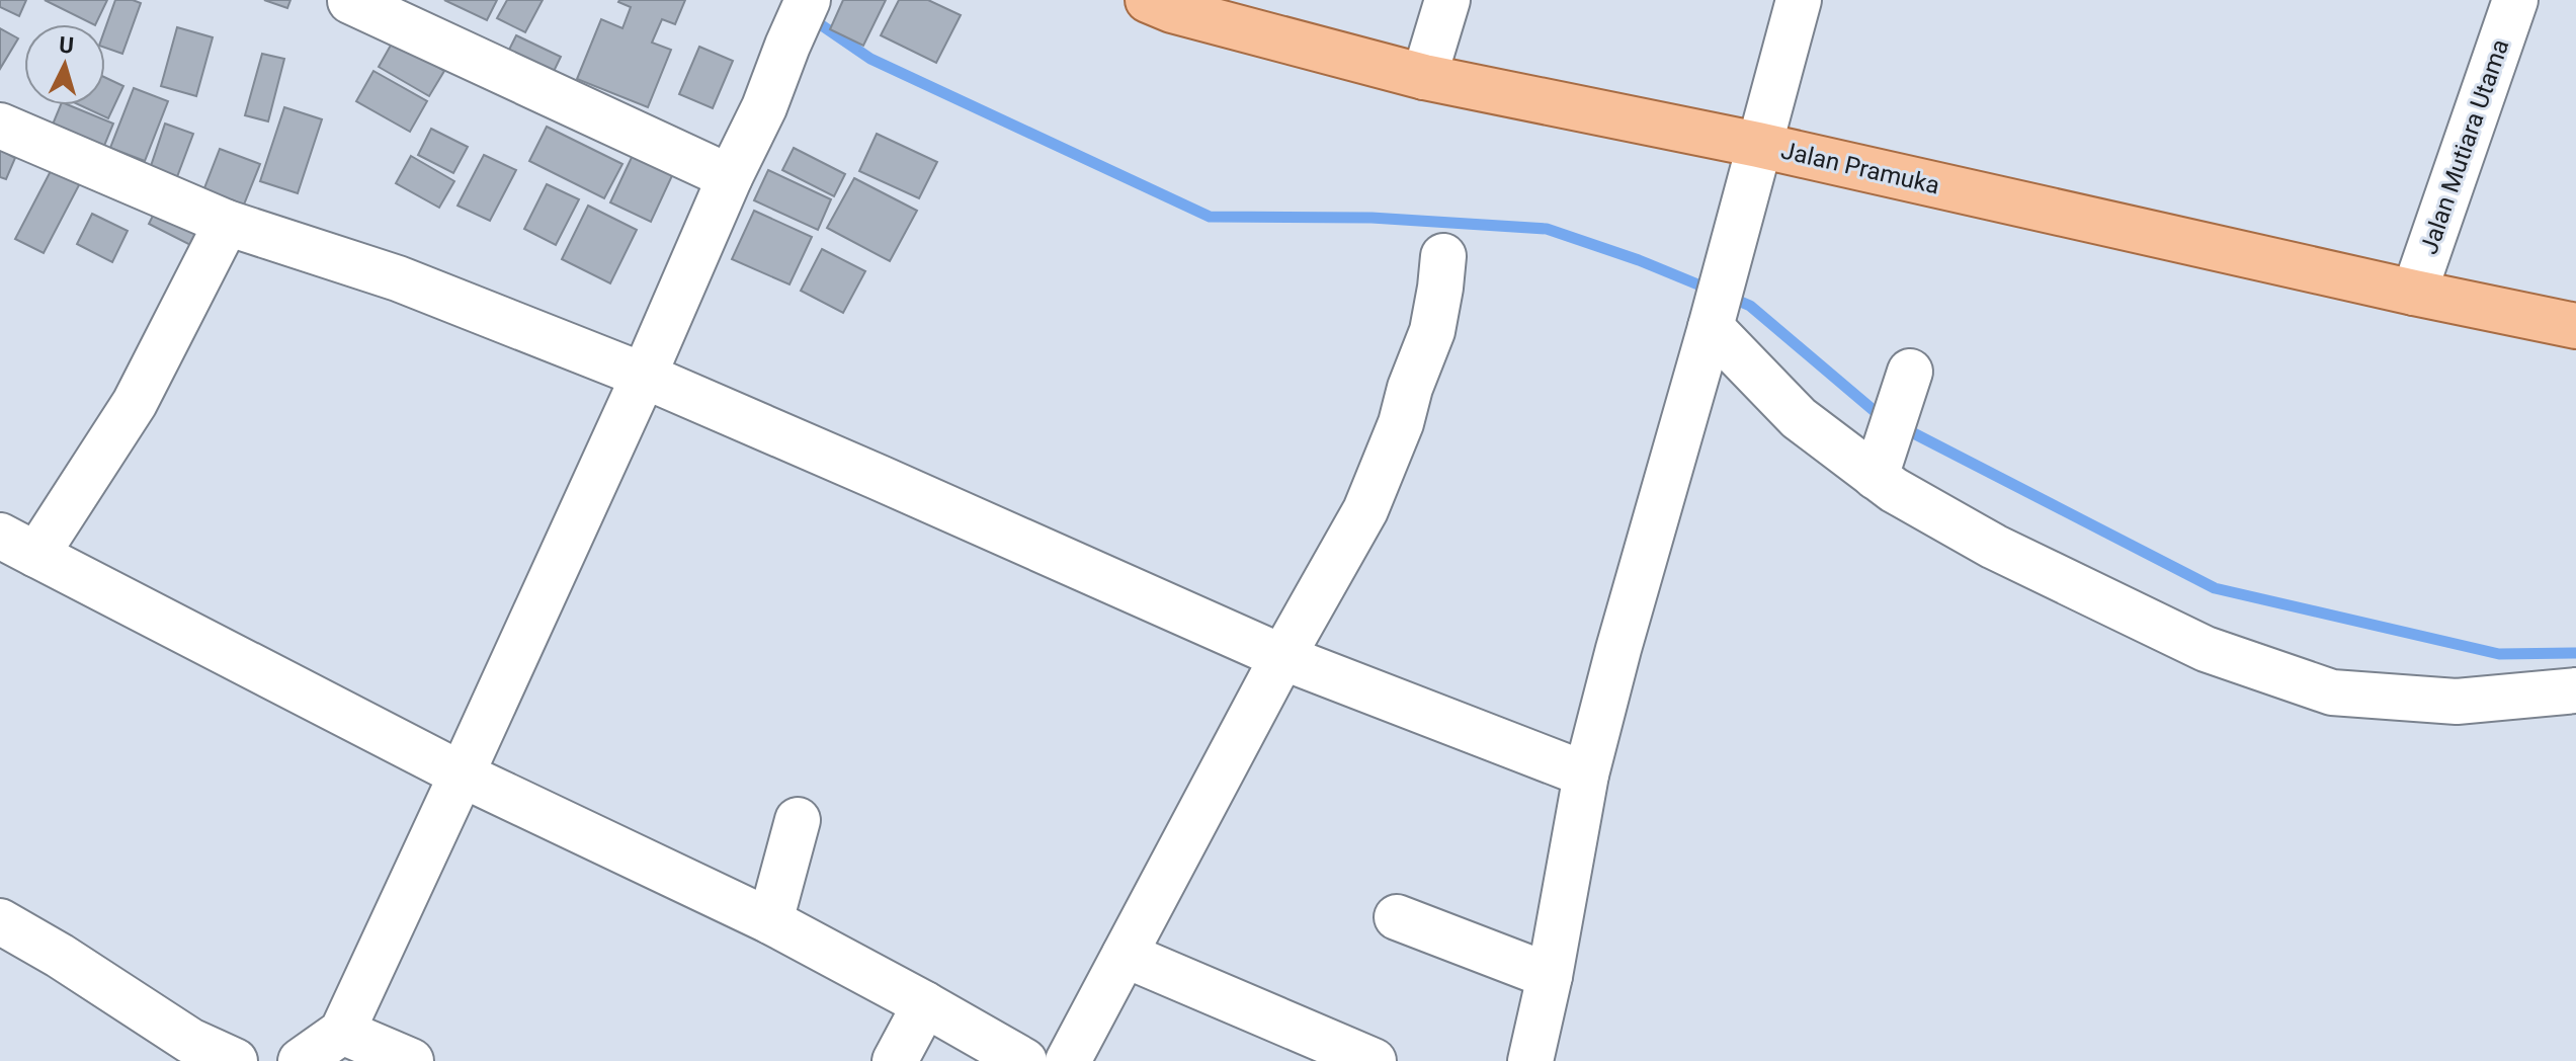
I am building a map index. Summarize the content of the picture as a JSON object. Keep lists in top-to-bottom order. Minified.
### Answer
{"streets":{"main road":["Jalan Pramuka"],"street":["Jalan Mutiara Utama"]},"crossings":[["Jalan Mutiara Utama","Jalan Pramuka"]],"north":"top"}
